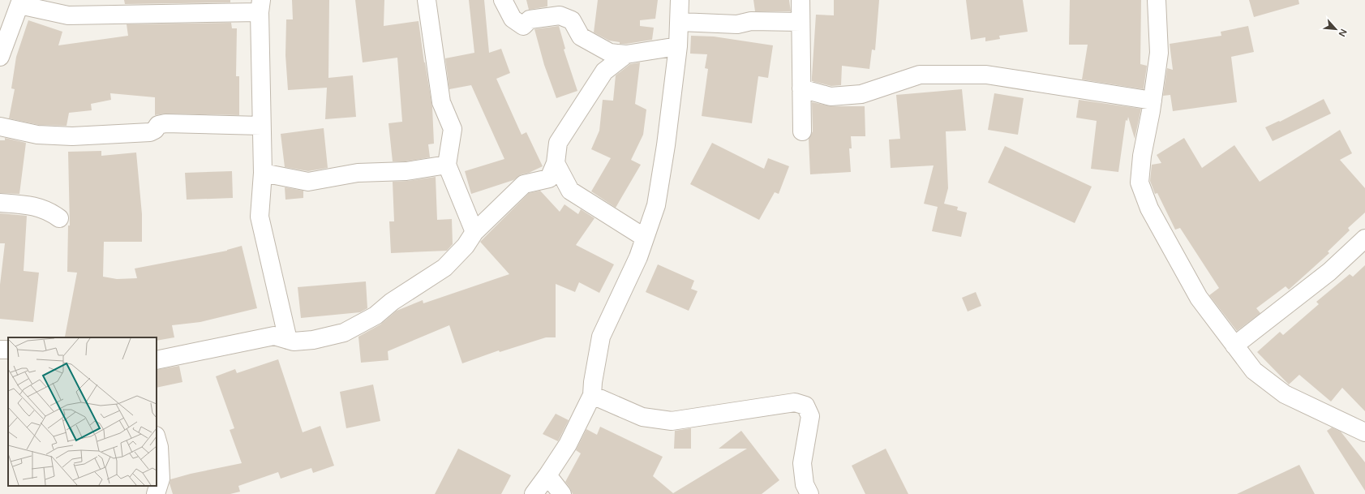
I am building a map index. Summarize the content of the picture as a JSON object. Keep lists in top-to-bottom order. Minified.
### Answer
{"north":"bottom right"}
